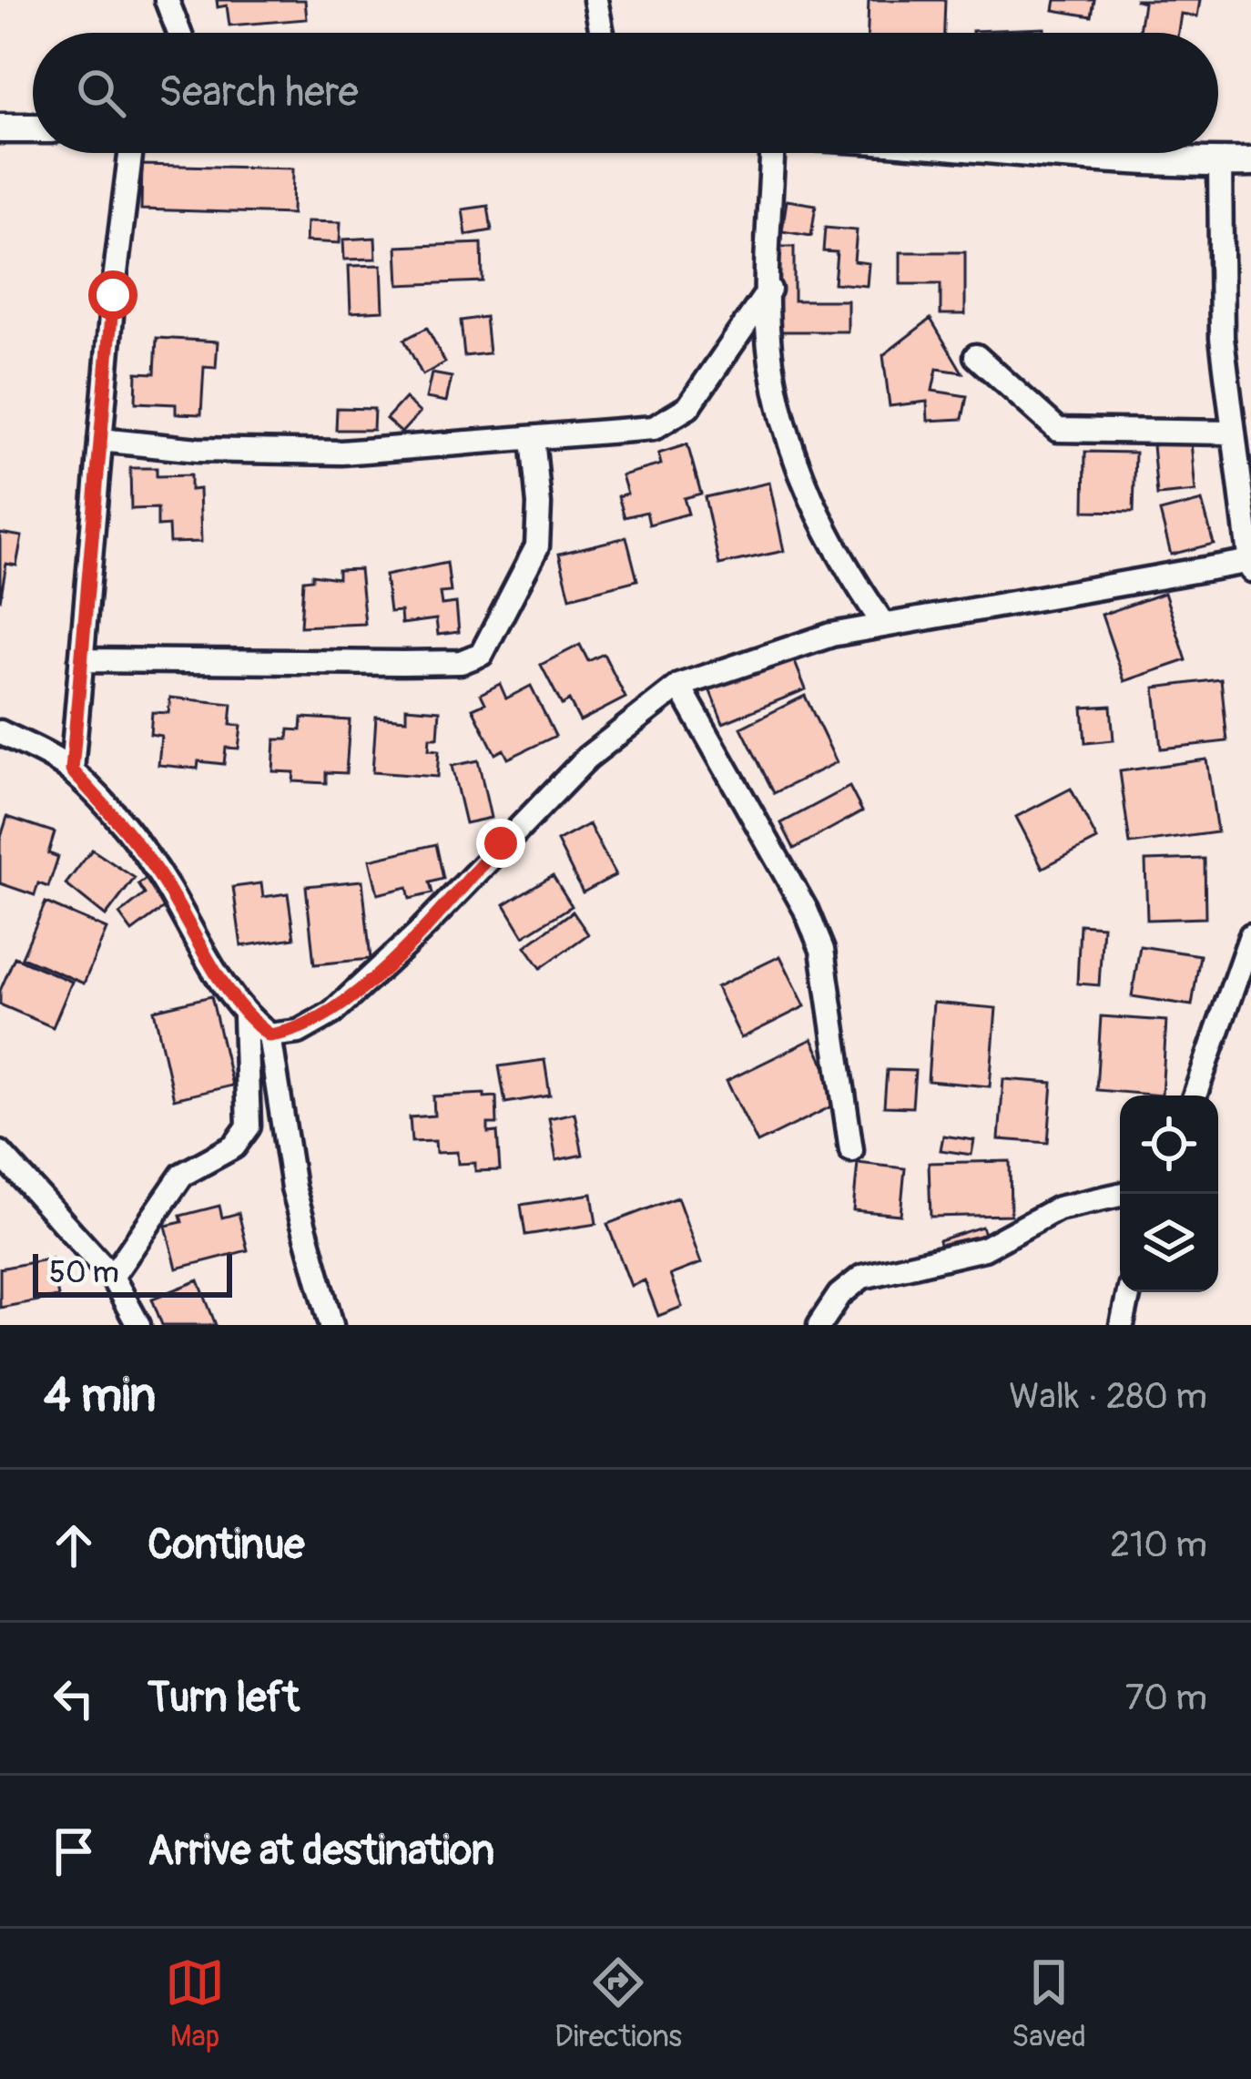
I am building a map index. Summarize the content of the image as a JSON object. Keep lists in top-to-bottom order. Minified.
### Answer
{"scale_bar":"50 m","page":{"search":"Search here","scale":"50 m","heading":["4 min","Walk · 280 m"],"list":[["Continue","210 m"],["Turn left","70 m"],"Arrive at destination"],"nav":["Map","Directions","Saved"]}}
